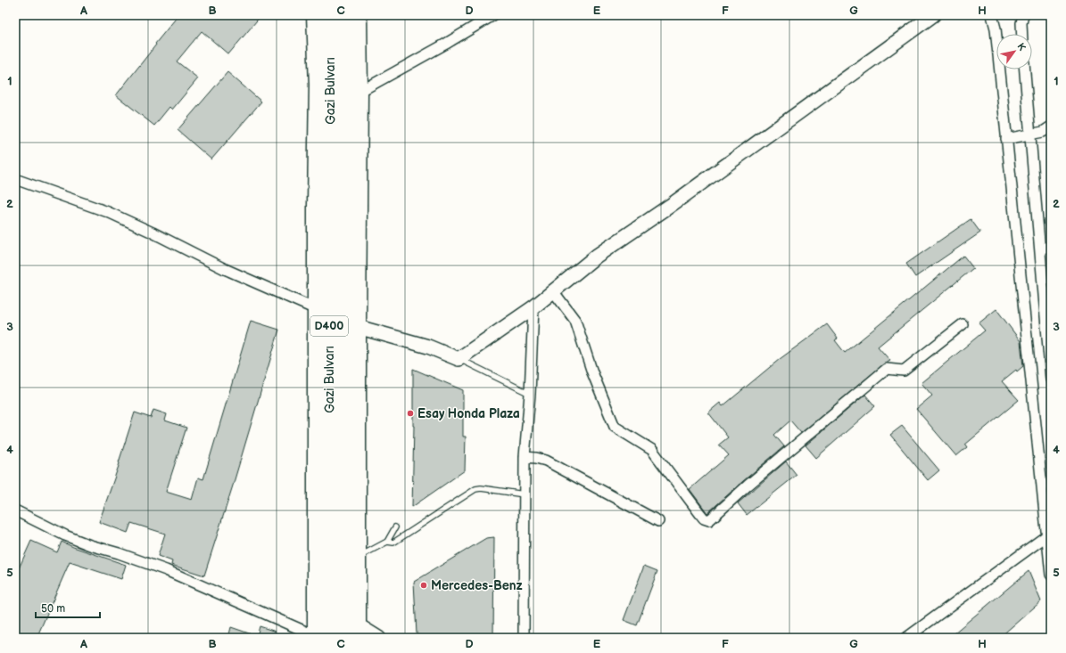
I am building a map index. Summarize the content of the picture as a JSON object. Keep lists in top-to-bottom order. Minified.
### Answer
{"streets":{"highway":["Gazi Bulvarı","D400"]},"places":["Esay Honda Plaza","Mercedes-Benz"],"scale_bar":"50 m","north":"top right","grid":{"columns":["A","B","C","D","E","F","G","H"],"rows":["1","2","3","4","5"]}}
